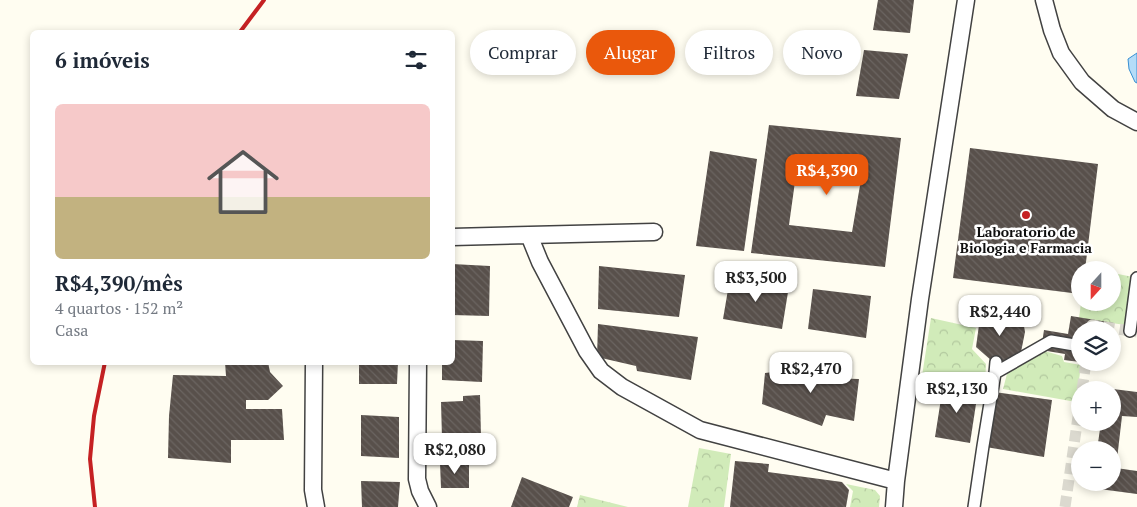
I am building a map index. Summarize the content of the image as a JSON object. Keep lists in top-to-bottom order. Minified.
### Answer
{"places":["Laboratorio de Biologia e Farmacia"],"north":"bottom","page":{"chip":["Comprar","Alugar","Filtros","Novo"],"heading":"6 imóveis","list":[{"name":"R$4,390/mês","note":"4 quartos · 152 m² · Casa"}],"price":["R$4,390","R$3,500","R$2,440","R$2,470","R$2,130","R$2,080"],"map_buttons":["+","−"]}}
